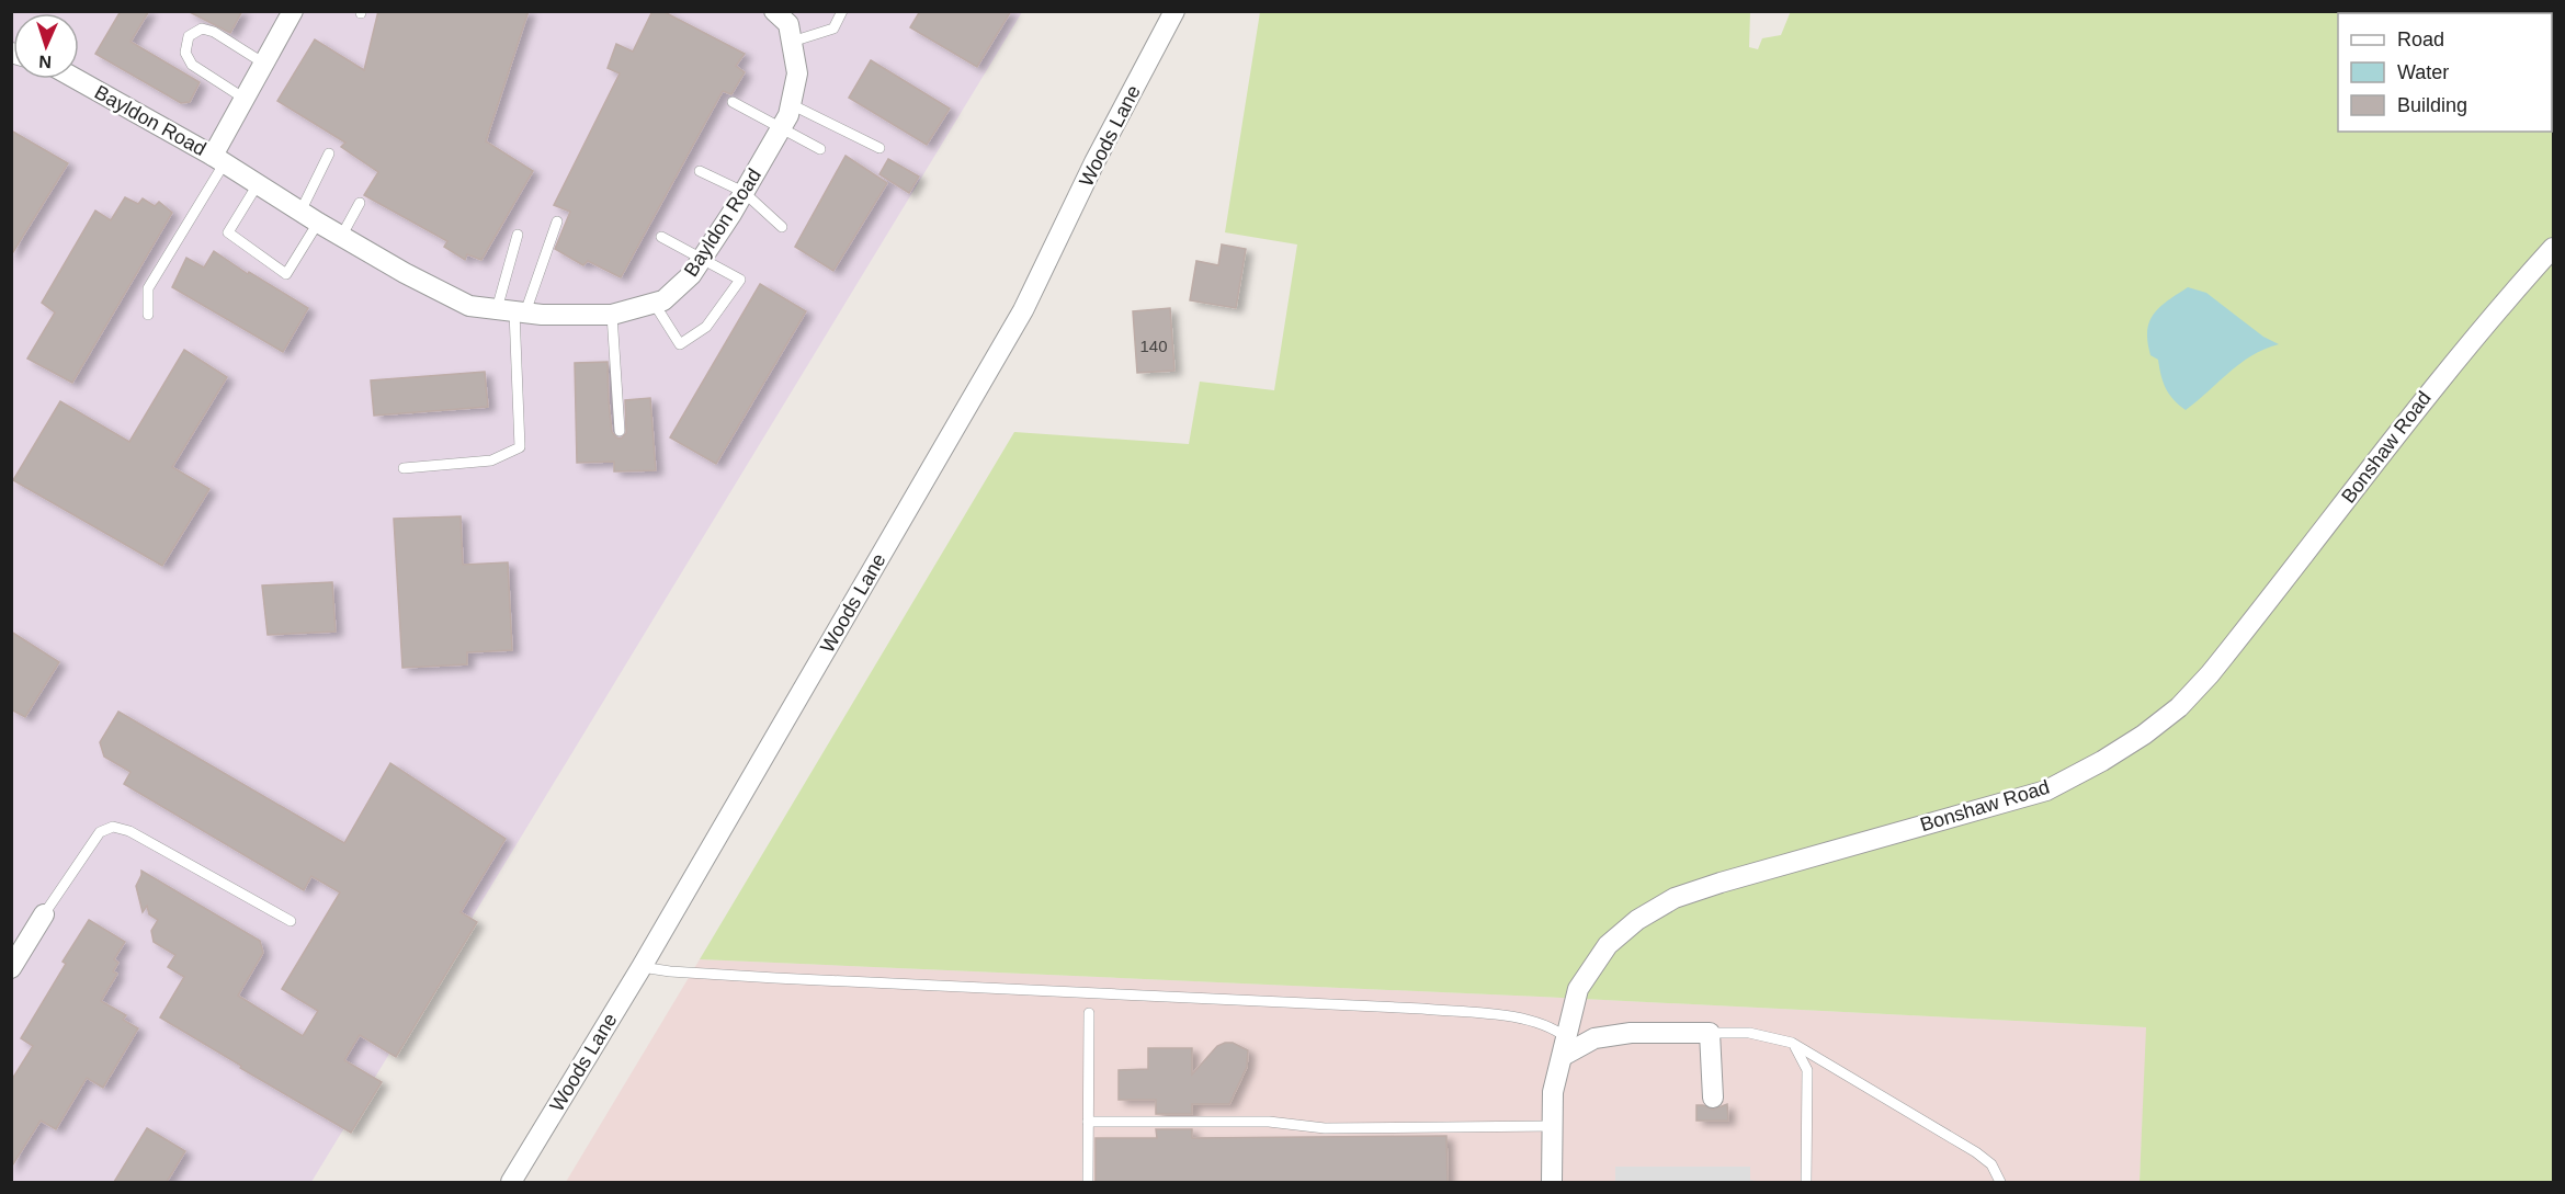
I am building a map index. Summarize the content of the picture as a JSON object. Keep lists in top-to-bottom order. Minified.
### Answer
{"streets":{"street":["Bayldon Road","Woods Lane","Bonshaw Road"]},"house_numbers":["140"],"legend":["Road","Water","Building"],"north":"bottom"}
